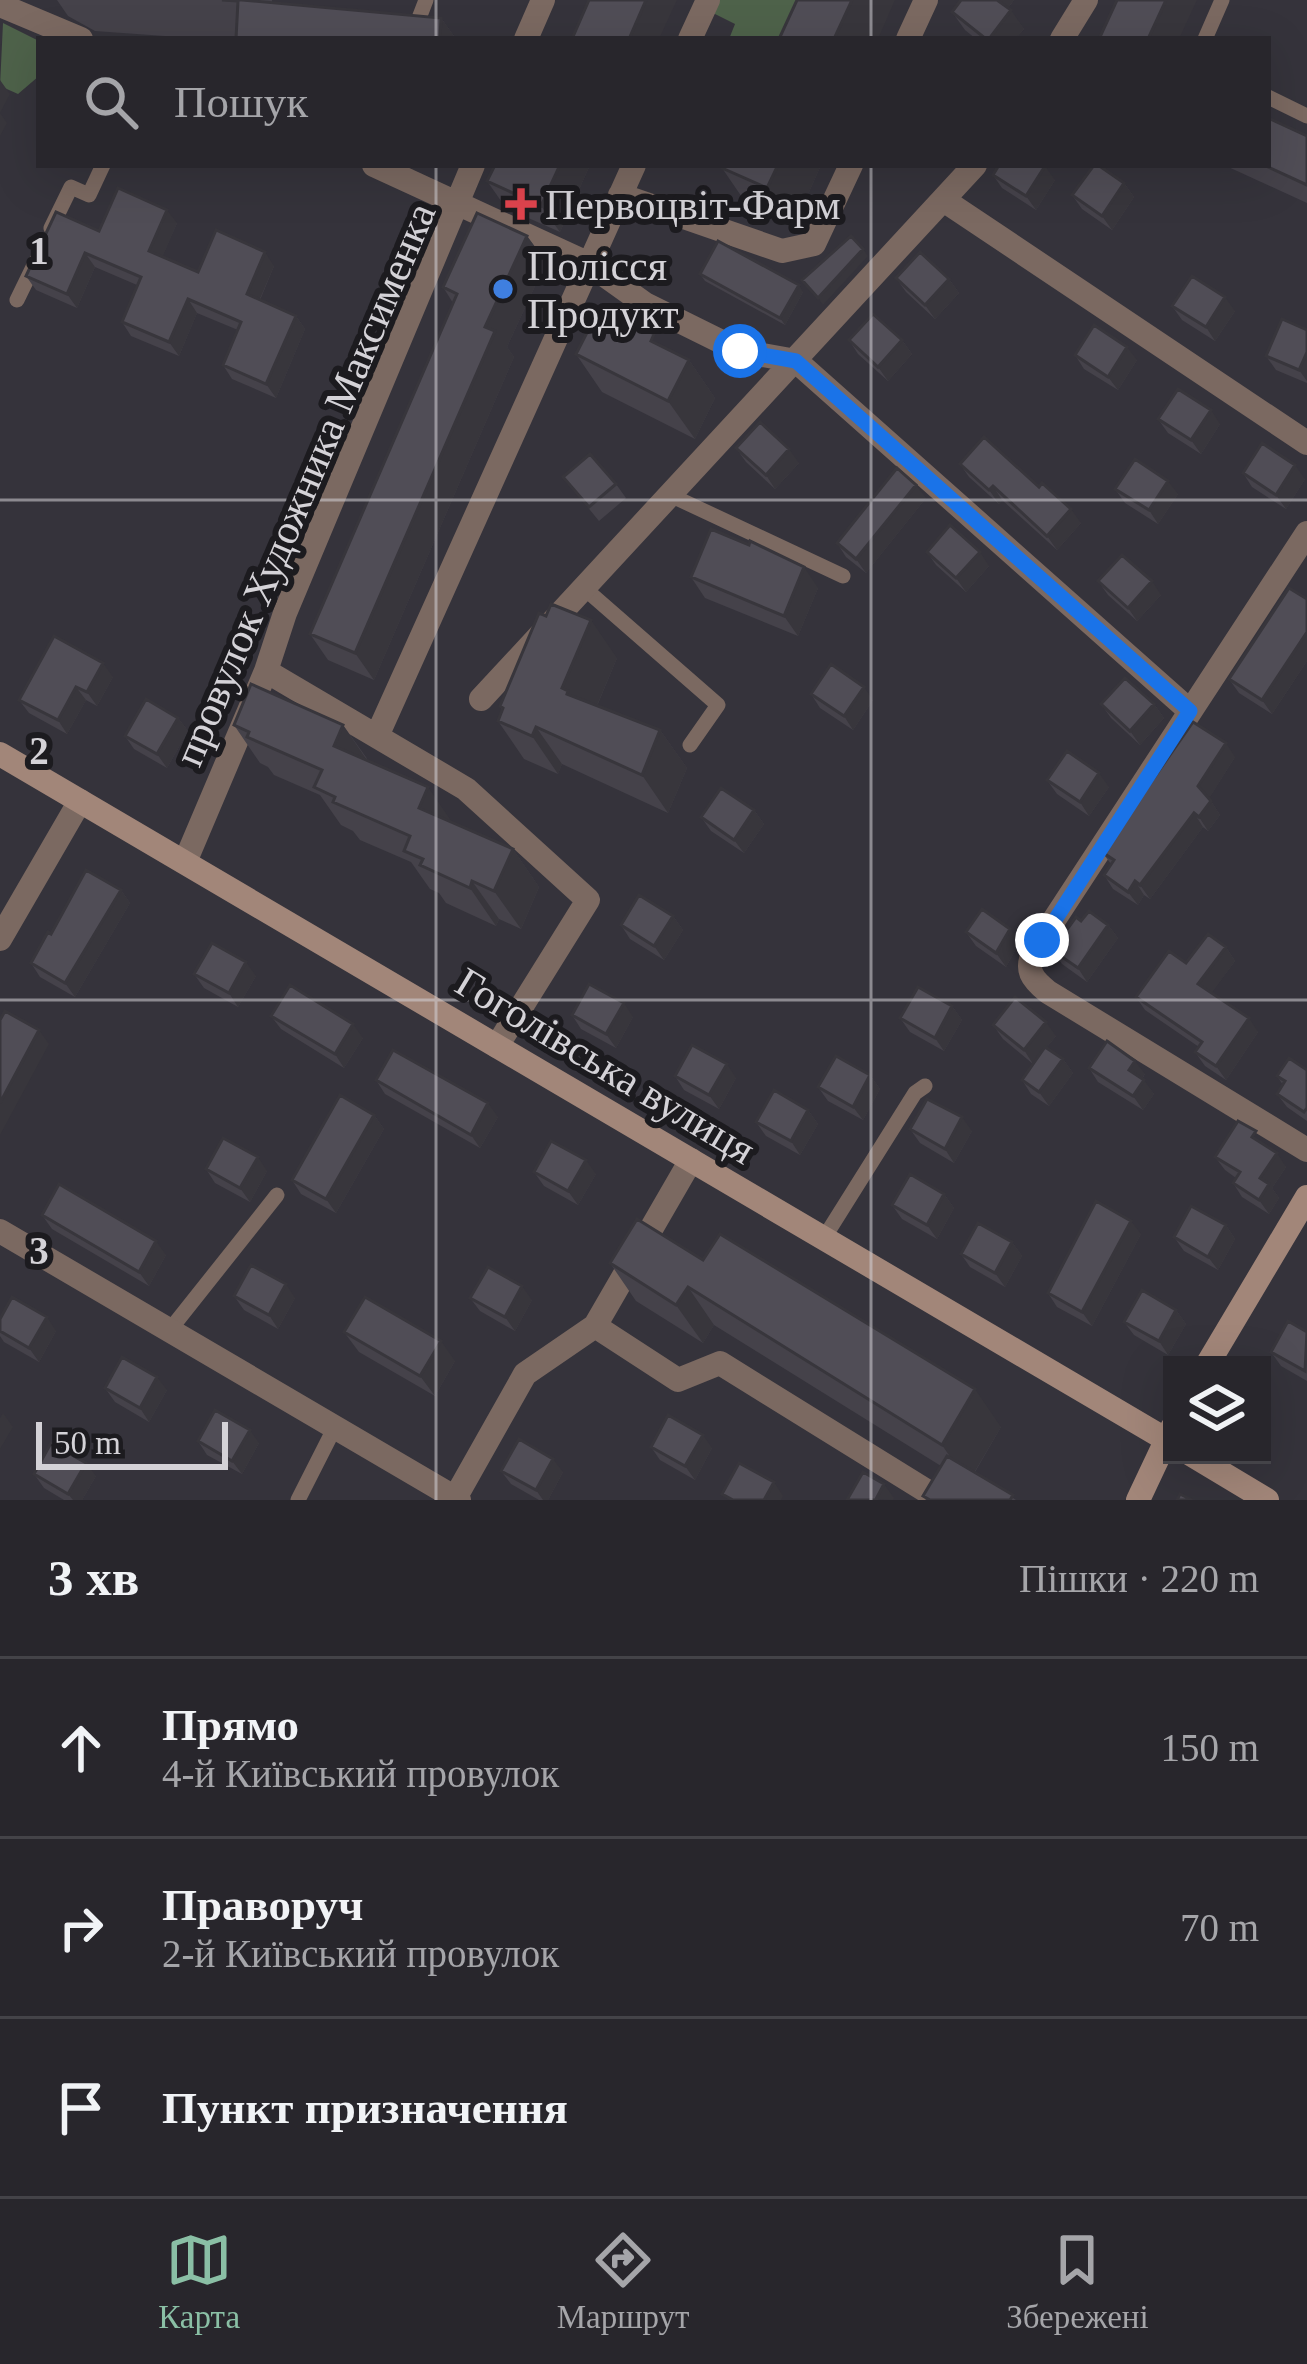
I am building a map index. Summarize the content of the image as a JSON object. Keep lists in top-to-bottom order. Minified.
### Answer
{"streets":{"street":["провулок Художника Максименка","Гоголівська вулиця"]},"crossings":[["провулок Художника Максименка","Гоголівська вулиця"]],"places":{"health":["Первоцвіт-Фарм"],"other":["Полісся Продукт"]},"scale_bar":"50 m","page":{"search":"Пошук","scale":"50 m","heading":["3 хв","Пішки · 220 m"],"list":[["Прямо","4-й Київський провулок","150 m"],["Праворуч","2-й Київський провулок","70 m"],"Пункт призначення"],"nav":["Карта","Маршрут","Збережені"]},"grid":{"rows":["1","2","3"]}}
